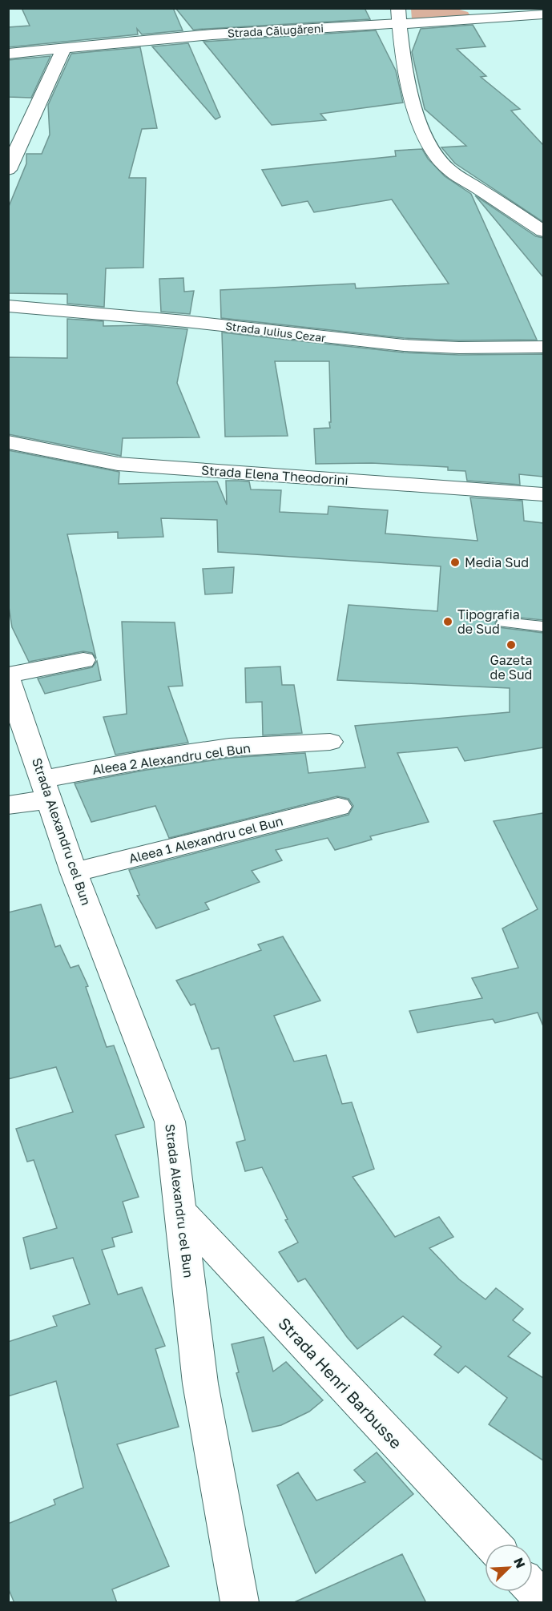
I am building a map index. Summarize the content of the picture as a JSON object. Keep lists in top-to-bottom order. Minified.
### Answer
{"streets":{"street":["Strada Călugăreni","Strada Iulius Cezar","Strada Elena Theodorini","Aleea 2 Alexandru cel Bun","Strada Alexandru cel Bun","Aleea 1 Alexandru cel Bun","Strada Henri Barbusse"]},"crossings":[["Aleea 2 Alexandru cel Bun","Strada Alexandru cel Bun"],["Strada Alexandru cel Bun","Aleea 1 Alexandru cel Bun"],["Strada Alexandru cel Bun","Strada Henri Barbusse"]],"places":["Media Sud","Tipografia de Sud","Gazeta de Sud"],"north":"top right"}
